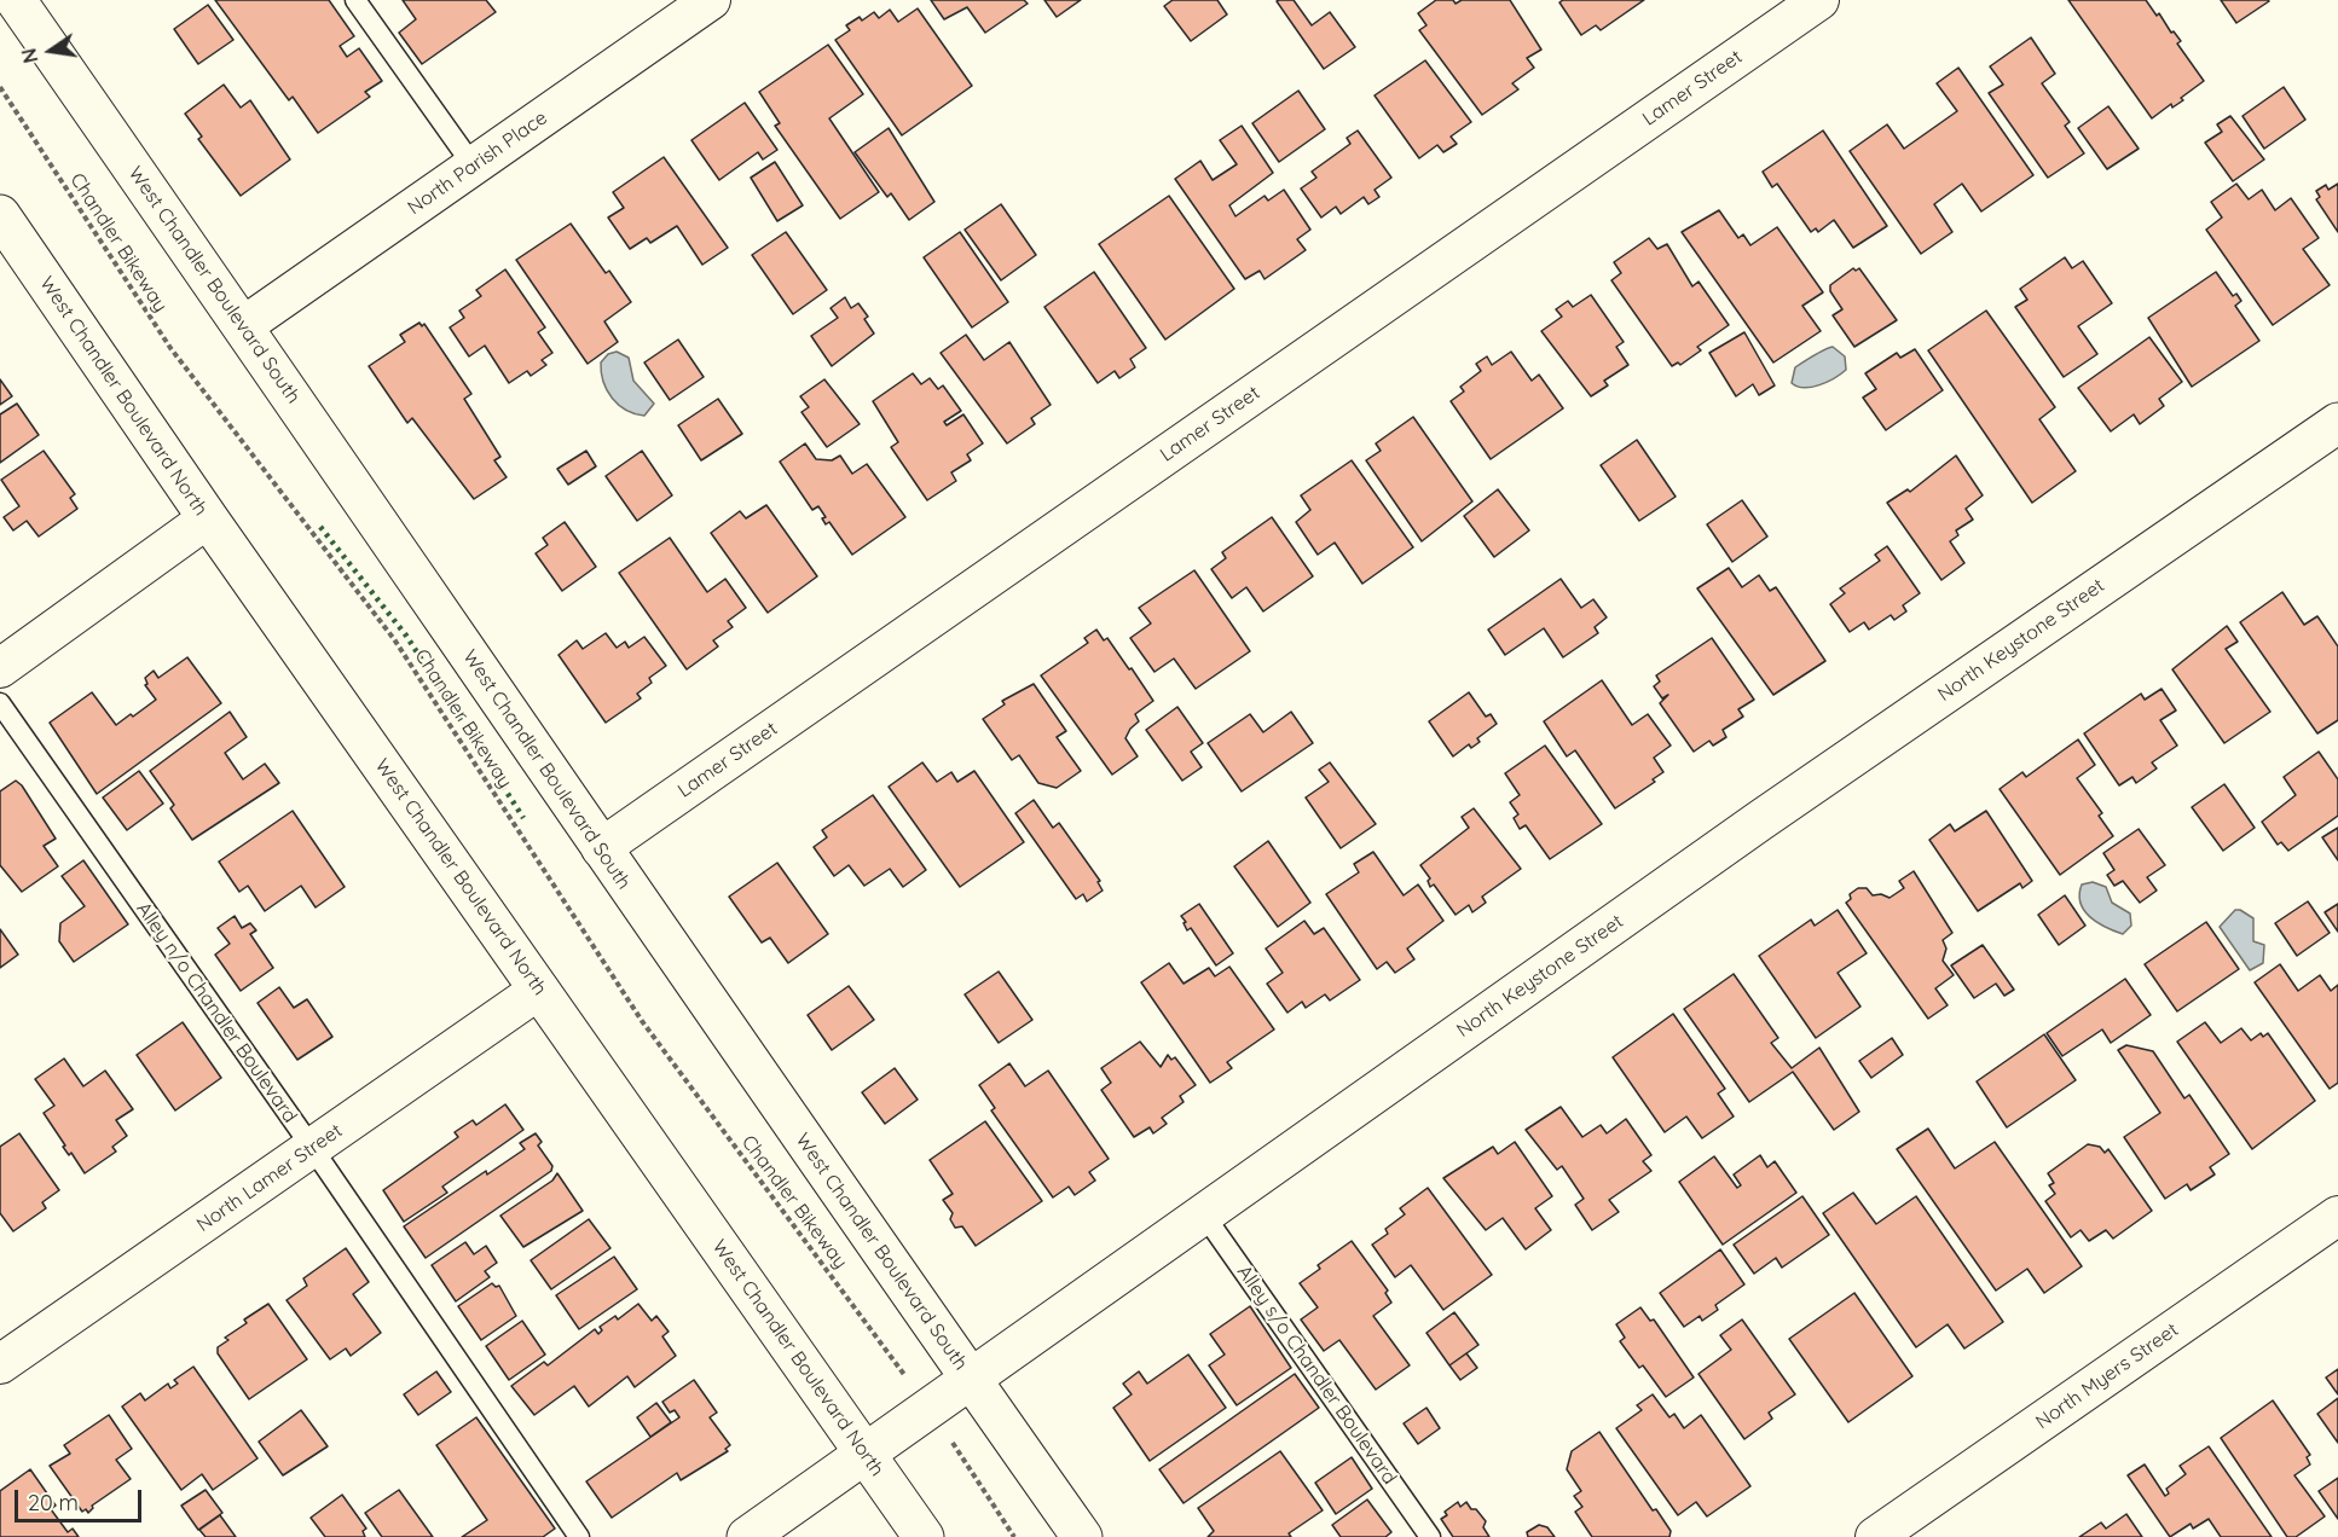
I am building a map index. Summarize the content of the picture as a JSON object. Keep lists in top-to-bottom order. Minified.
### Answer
{"streets":{"main road":["West Chandler Boulevard South","West Chandler Boulevard North","North Keystone Street"],"street":["Lamer Street","North Parish Place","North Lamer Street","North Myers Street"],"lane":["Alley n/o Chandler Boulevard","Alley s/o Chandler Boulevard"],"path":["Chandler Bikeway"]},"crossings":[["Lamer Street","West Chandler Boulevard South"],["North Parish Place","West Chandler Boulevard South"],["West Chandler Boulevard South","North Keystone Street"],["West Chandler Boulevard North","North Keystone Street"],["West Chandler Boulevard North","North Lamer Street"],["North Keystone Street","Alley s/o Chandler Boulevard"],["Alley n/o Chandler Boulevard","North Lamer Street"]],"scale_bar":"20 m","north":"left"}
